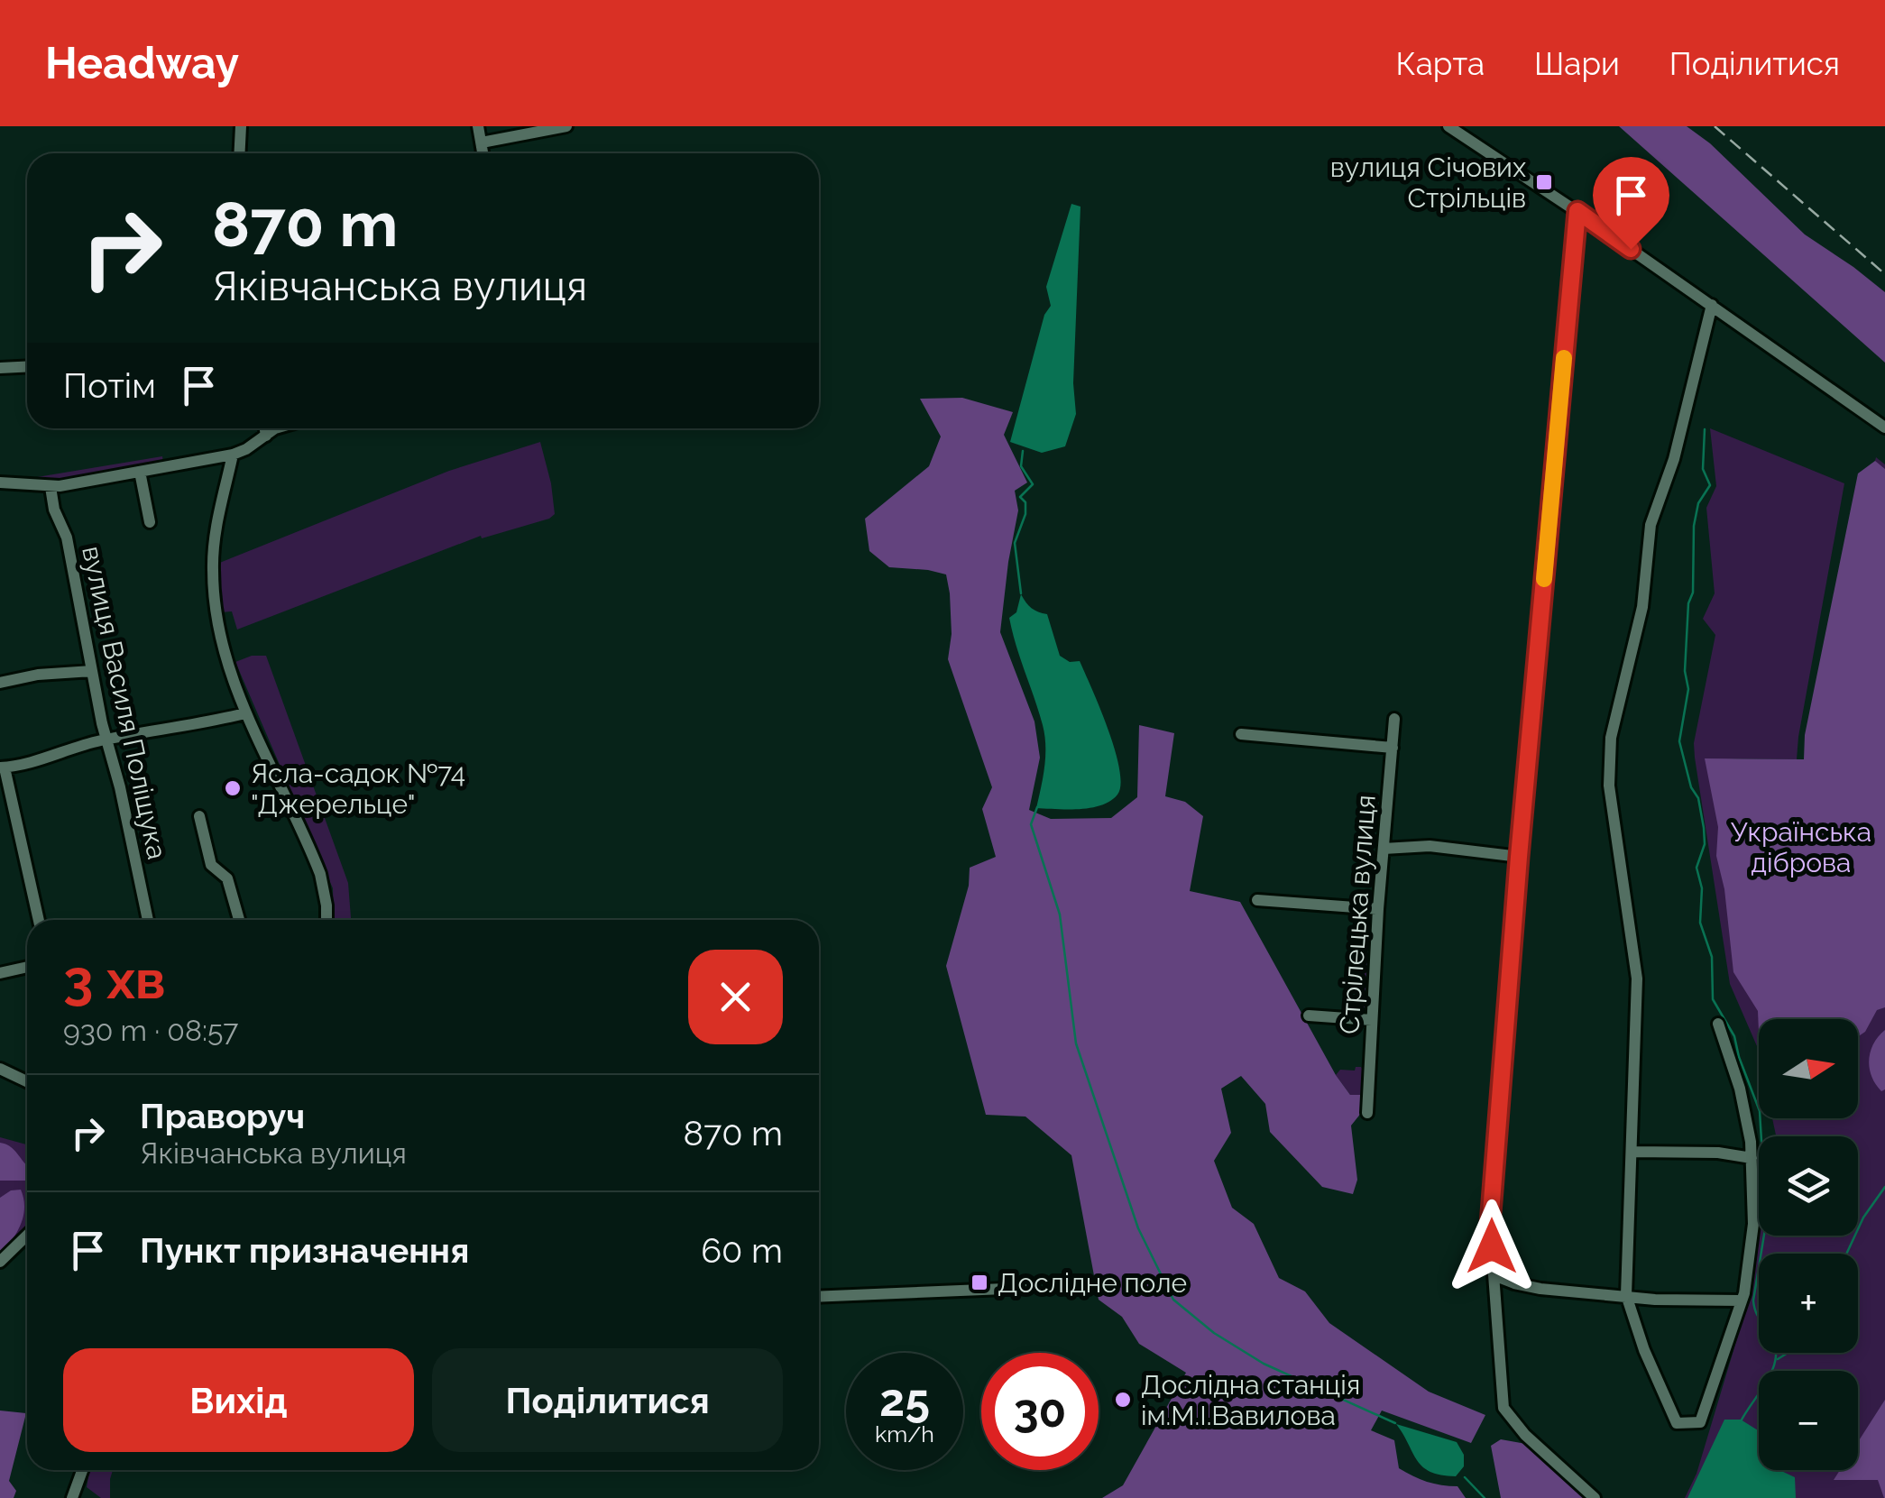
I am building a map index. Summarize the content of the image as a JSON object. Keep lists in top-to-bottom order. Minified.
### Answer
{"streets":{"street":["вулиця Василя Поліщука","Стрілецька вулиця"]},"parks":["Українська діброва"],"places":{"transit":["вулиця Січових Стрільців","Дослідне поле"],"other":["Ясла-садок №74 \"Джерельце\"","Дослідна станція ім.М.І.Вавилова"]},"north":"right","page":{"header":"Headway","nav":["Карта","Шари","Поділитися"],"turn":["870 m","Яківчанська вулиця"],"then":"Потім","heading":["3 хв","930 m · 08:57"],"map_buttons":["+","−"],"list":[{"name":"Праворуч","note":"Яківчанська вулиця","value":"870 m"},{"name":"Пункт призначення","value":"60 m"}],"buttons":["Вихід","Поділитися"],"speed":"25 km/h","limit":"30"}}
